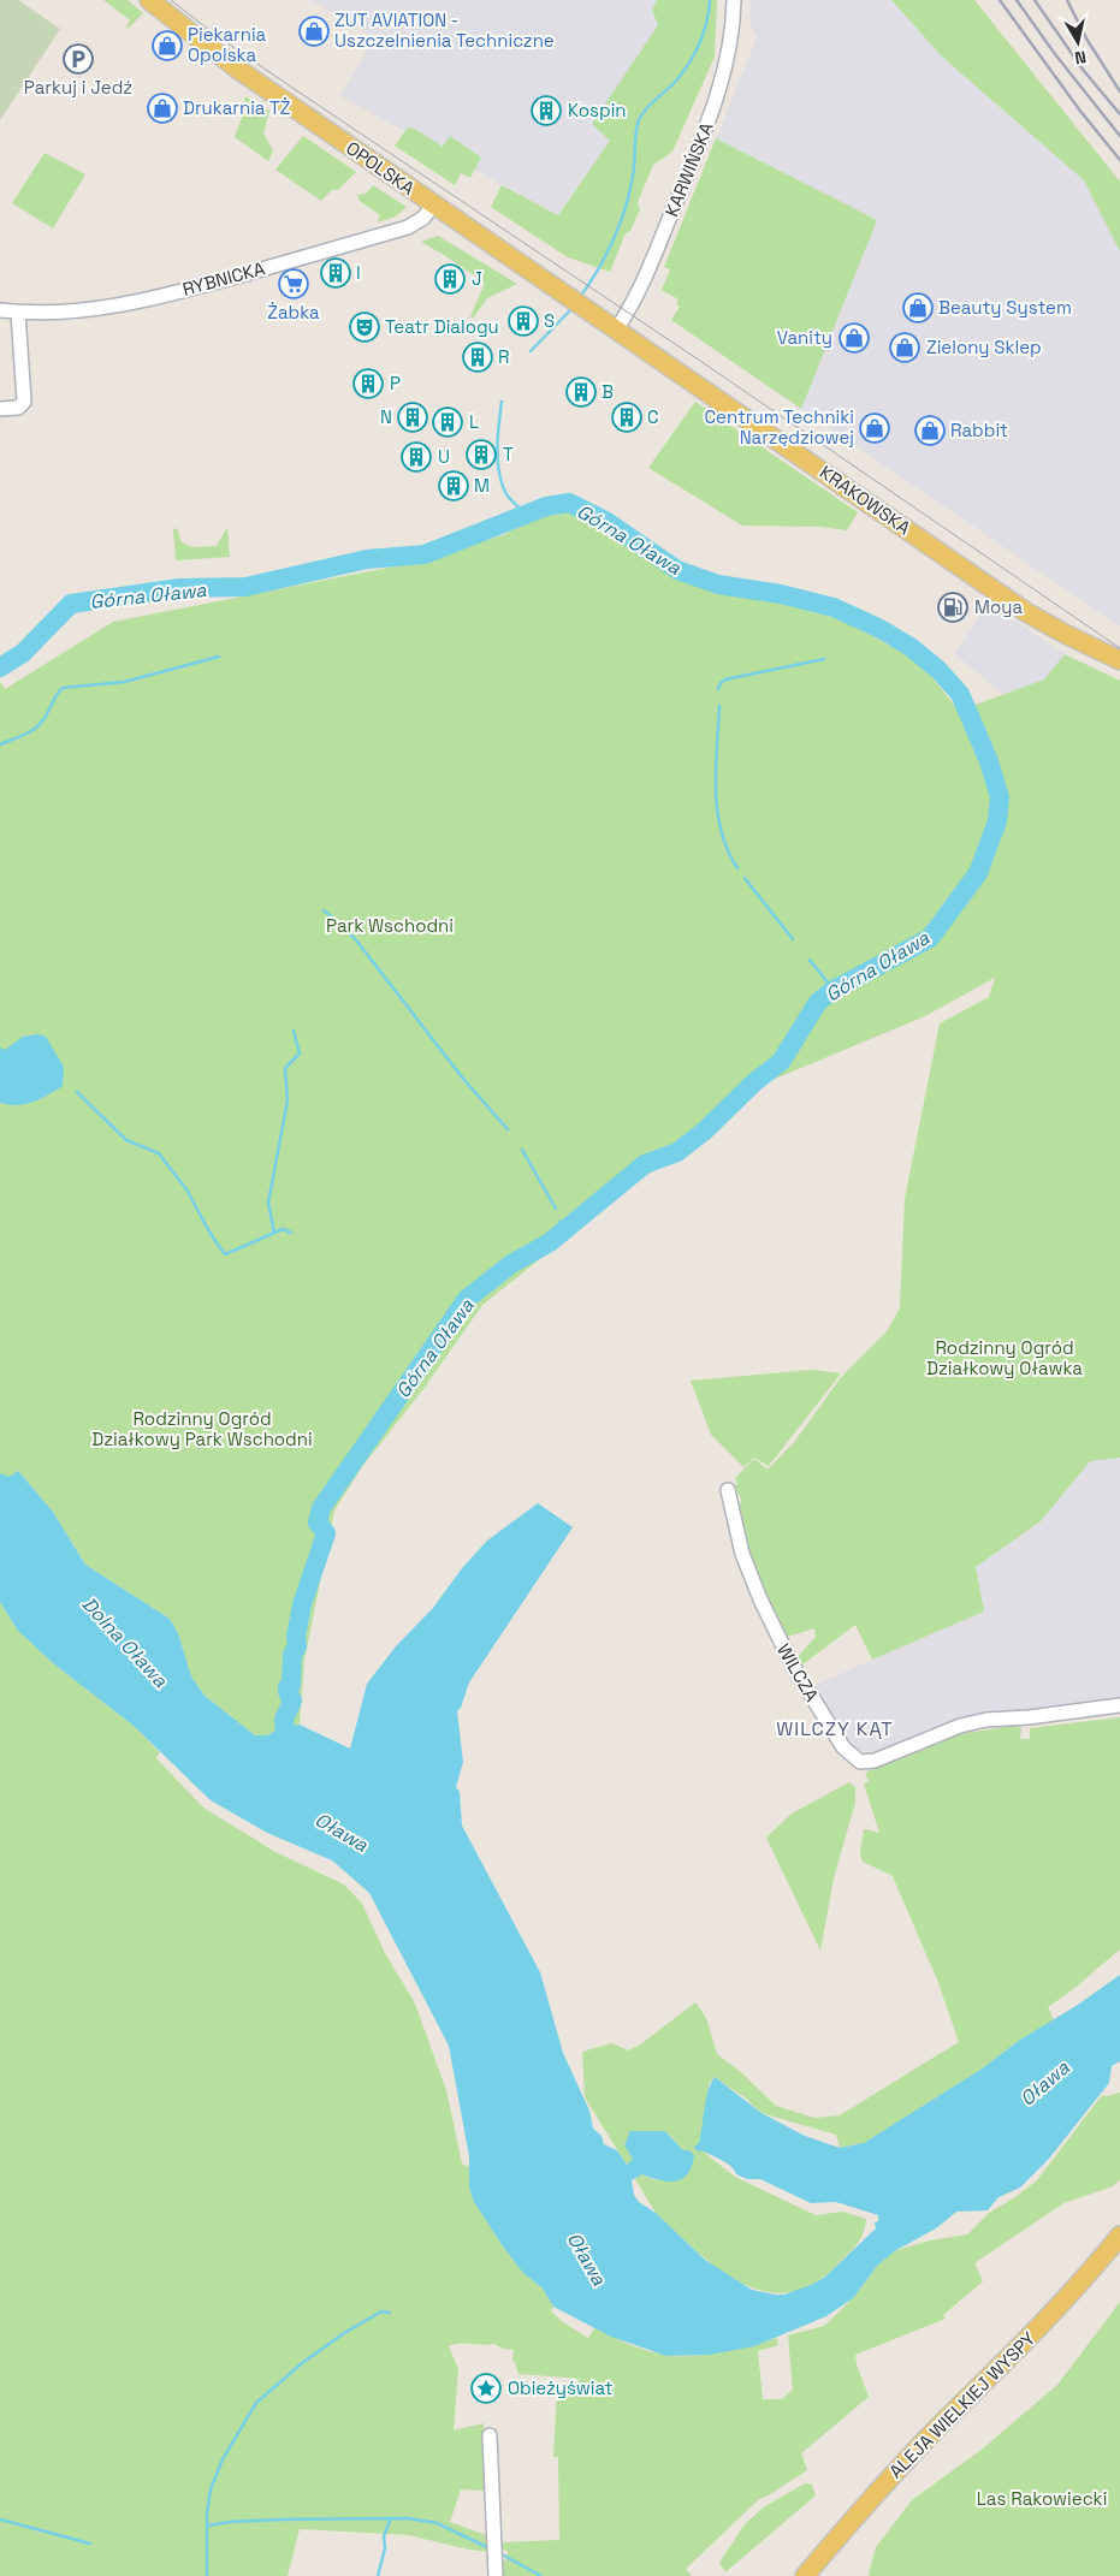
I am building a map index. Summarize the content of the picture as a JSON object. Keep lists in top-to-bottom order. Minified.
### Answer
{"streets":{"main road":["OPOLSKA","KRAKOWSKA","ALEJA WIELKIEJ WYSPY"],"street":["KARWIŃSKA","RYBNICKA","WILCZA"]},"crossings":[["OPOLSKA","KARWIŃSKA"],["OPOLSKA","RYBNICKA"],["OPOLSKA","KRAKOWSKA"],["KARWIŃSKA","KRAKOWSKA"]],"districts":["WILCZY KĄT"],"water":["Górna Oława","Dolna Oława","Oława"],"parks":["Park Wschodni","Rodzinny Ogród Działkowy Oławka","Rodzinny Ogród Działkowy Park Wschodni","Las Rakowiecki"],"places":{"shop":["ZUT AVIATION - Uszczelnienia Techniczne","Piekarnia Opolska","Drukarnia TŻ","Beauty System","Vanity","Zielony Sklep","Centrum Techniki Narzędziowej","Rabbit"],"parking":["Parkuj i Jedź"],"building":["Kospin","I","J","S","R","P","B","N","C","L","T","U","M"],"supermarket":["Żabka"],"theatre":["Teatr Dialogu"],"fuel station":["Moya"],"place":["Obieżyświat"]},"north":"bottom"}
